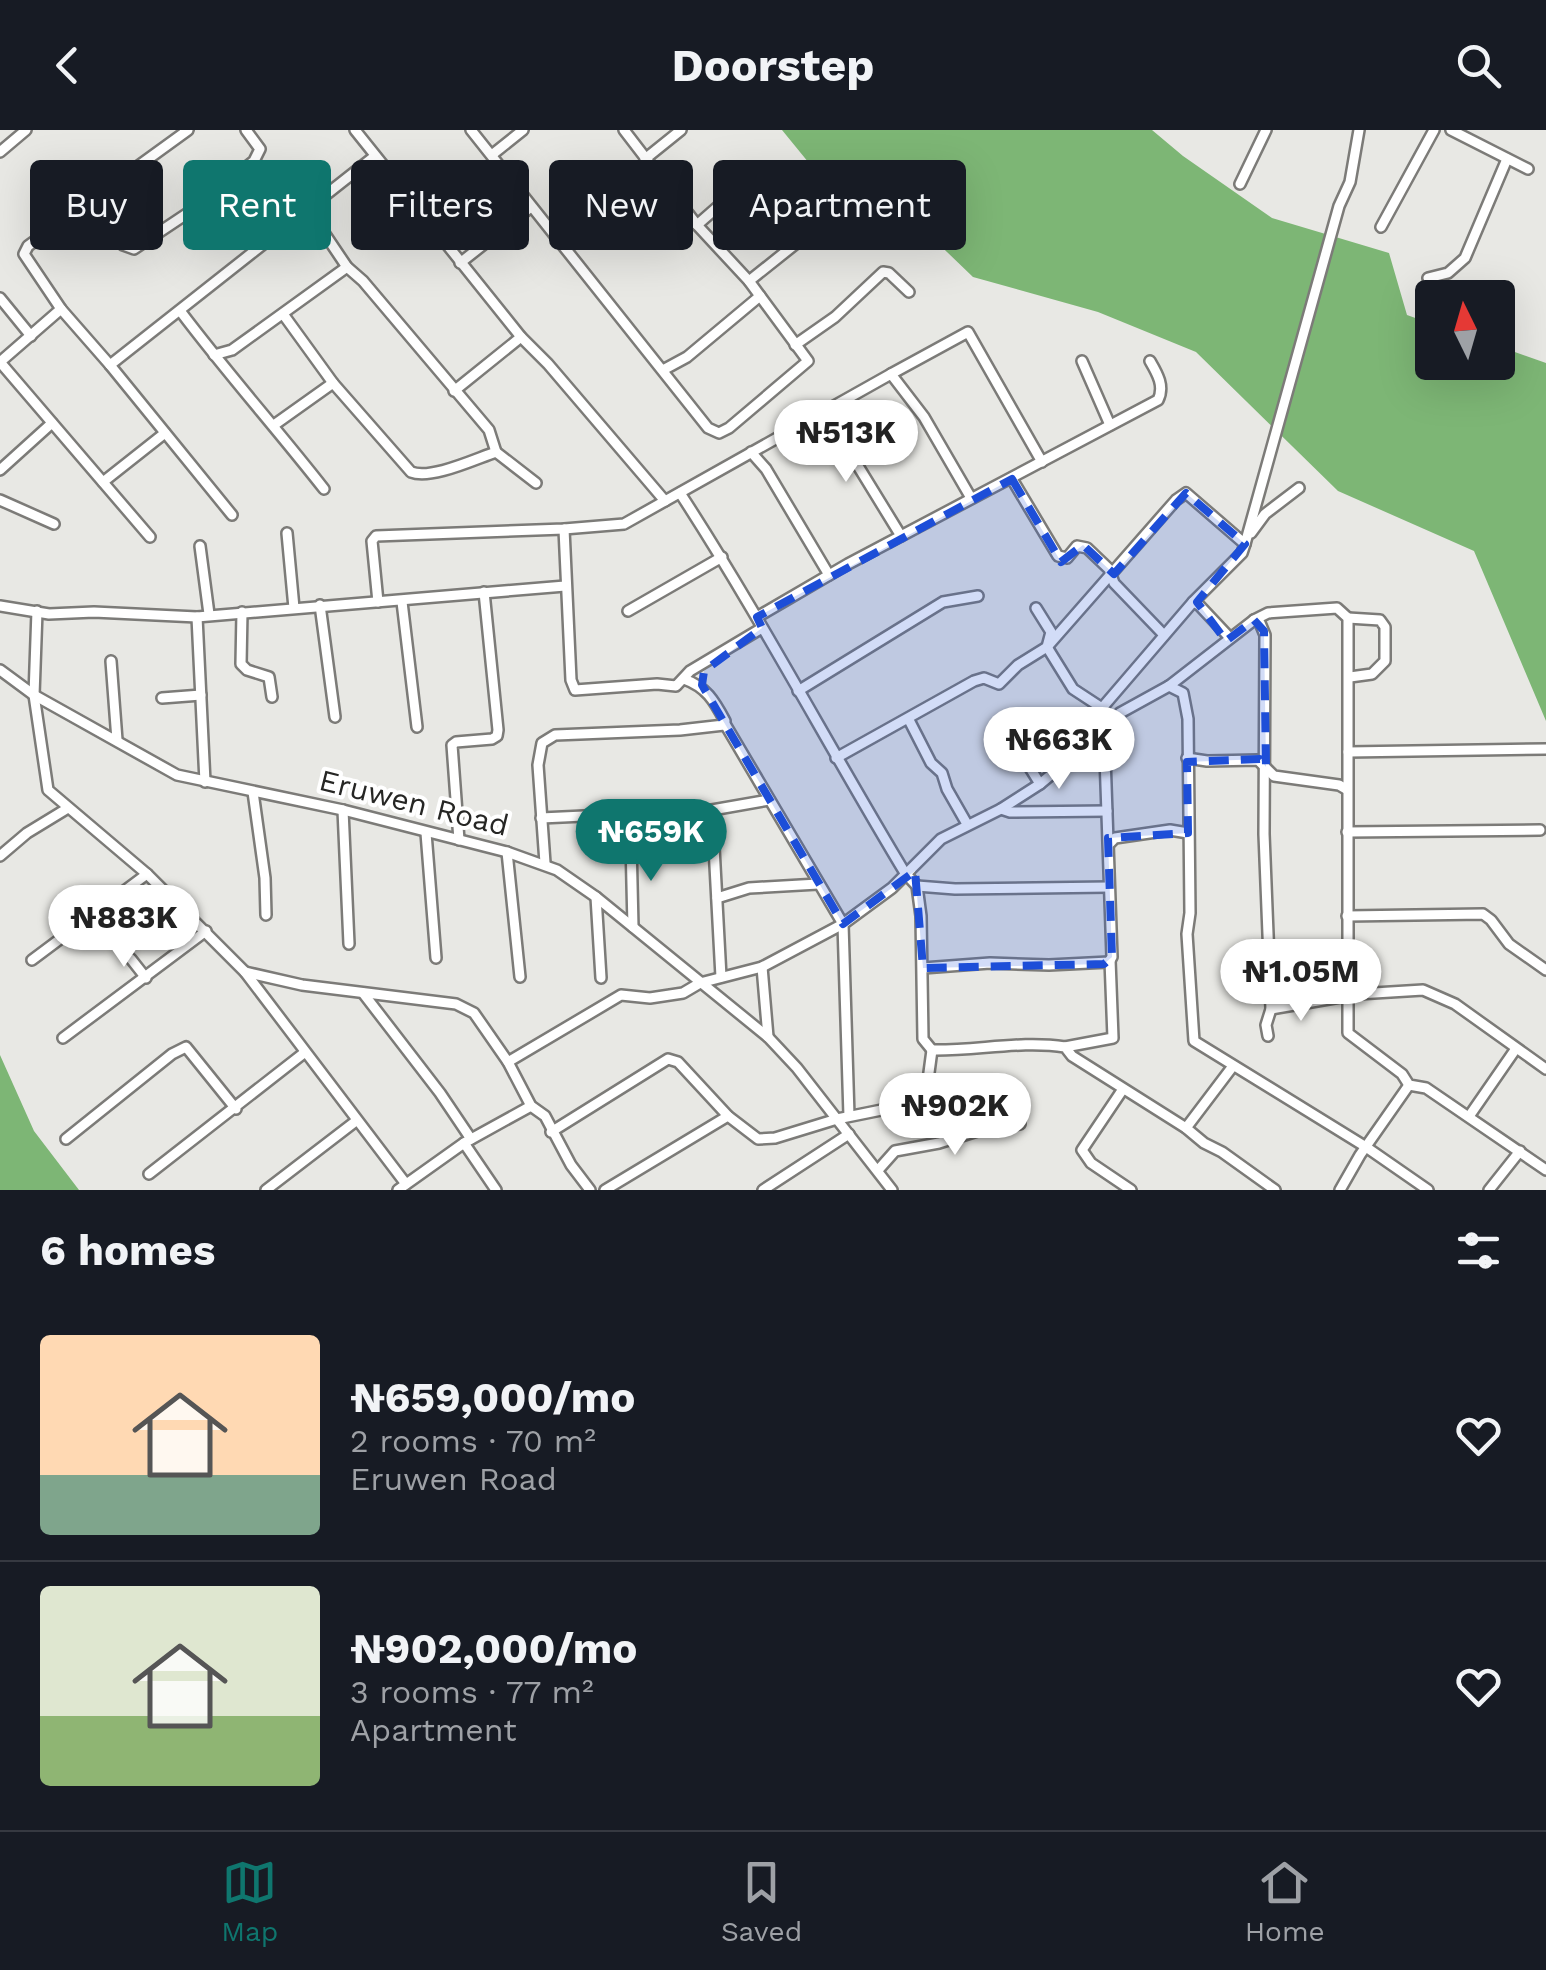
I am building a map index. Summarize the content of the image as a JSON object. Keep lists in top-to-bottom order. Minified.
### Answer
{"streets":{"street":["Eruwen Road"]},"north":"top","page":{"header":"Doorstep","chip":["Buy","Rent","Filters","New","Apartment"],"price":["₦513K","₦663K","₦659K","₦883K","₦1.05M","₦902K"],"heading":"6 homes","list":[{"name":"₦659,000/mo","note":"2 rooms · 70 m² · Eruwen Road"},{"name":"₦902,000/mo","note":"3 rooms · 77 m² · Apartment"}],"tabs":["Map","Saved","Home"]}}
